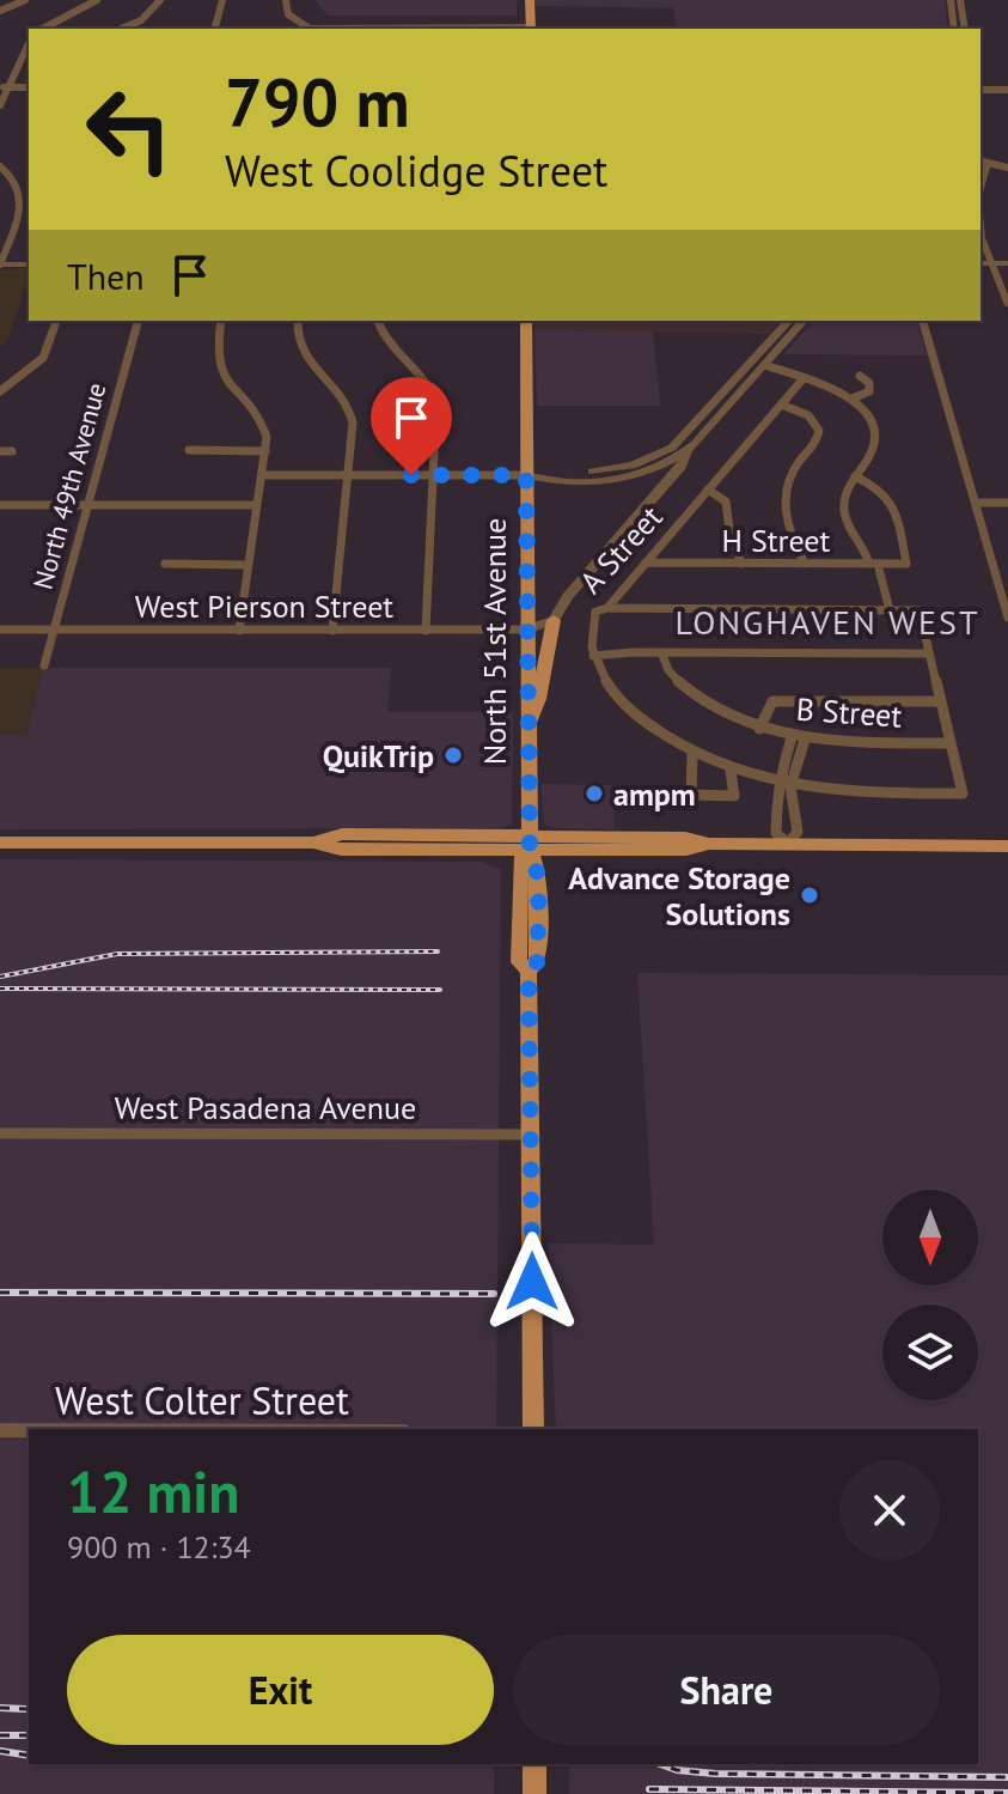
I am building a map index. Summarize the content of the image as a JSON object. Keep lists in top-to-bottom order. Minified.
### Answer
{"streets":{"main road":["North 51st Avenue"],"street":["North 49th Avenue","H Street","A Street","West Pierson Street","B Street","West Pasadena Avenue","West Colter Street"]},"crossings":[["North 49th Avenue","West Pierson Street"],["H Street","A Street"],["West Pierson Street","North 51st Avenue"],["North 51st Avenue","West Pasadena Avenue"]],"districts":["LONGHAVEN WEST"],"places":["QuikTrip","ampm","Advance Storage Solutions"],"north":"bottom","page":{"turn":["790 m","West Coolidge Street"],"then":"Then","heading":["12 min","900 m · 12:34"],"buttons":["Exit","Share"]}}
